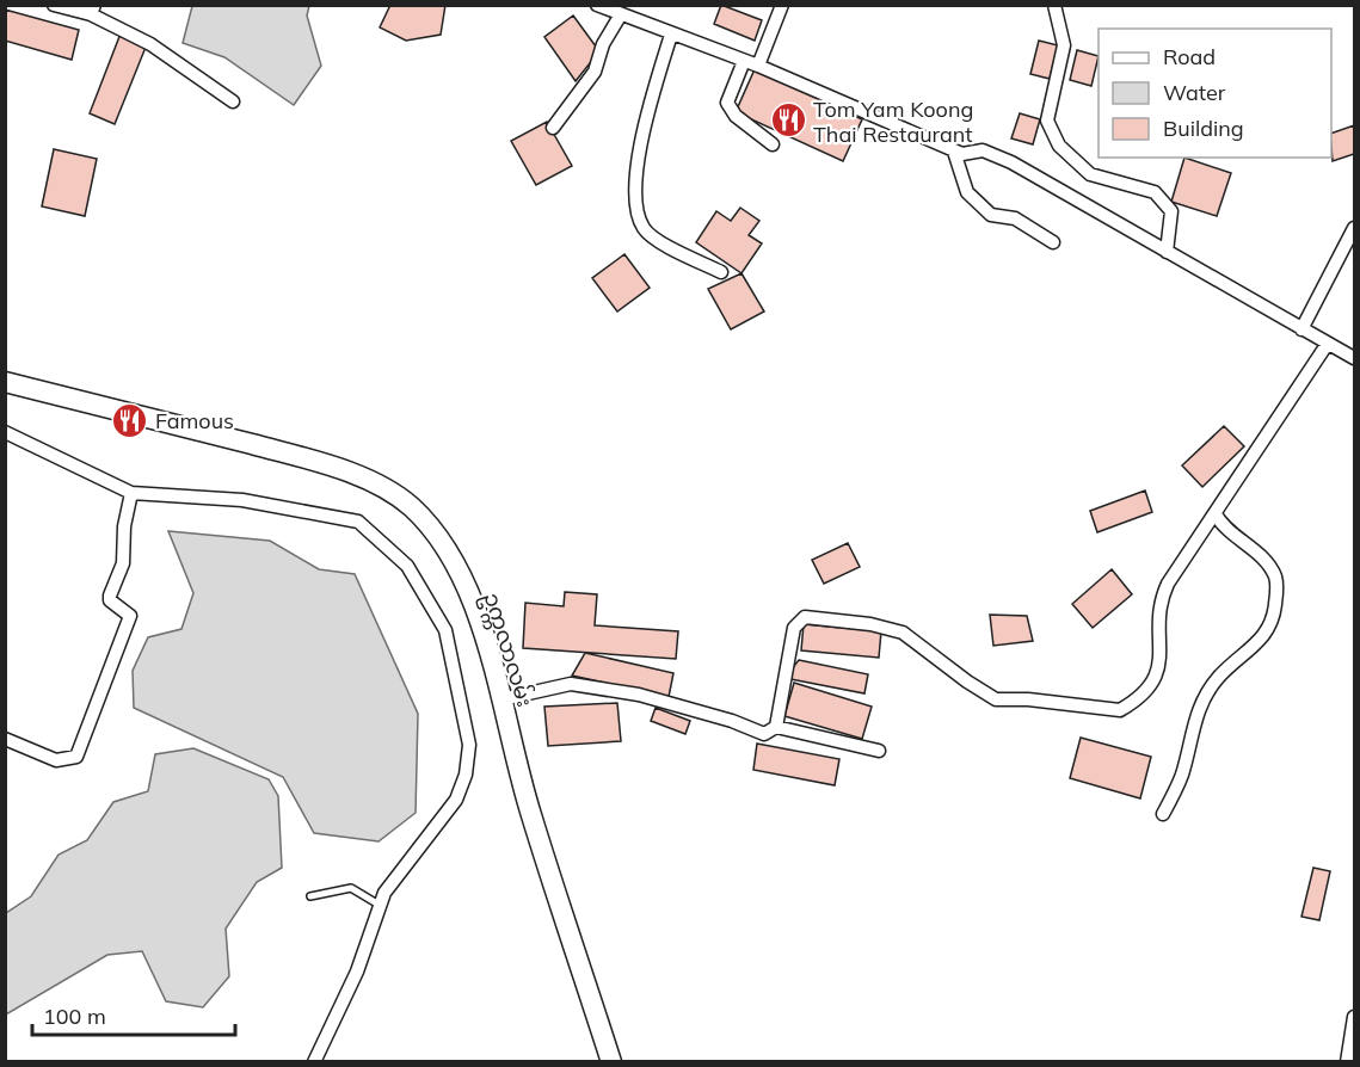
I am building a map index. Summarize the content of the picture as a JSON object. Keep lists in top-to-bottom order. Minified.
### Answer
{"streets":{"main road":["ဥက္ကလာလမ်း"]},"places":{"restaurant":["Tom Yam Koong Thai Restaurant","Famous"]},"legend":["Road","Water","Building"],"scale_bar":"100 m"}
